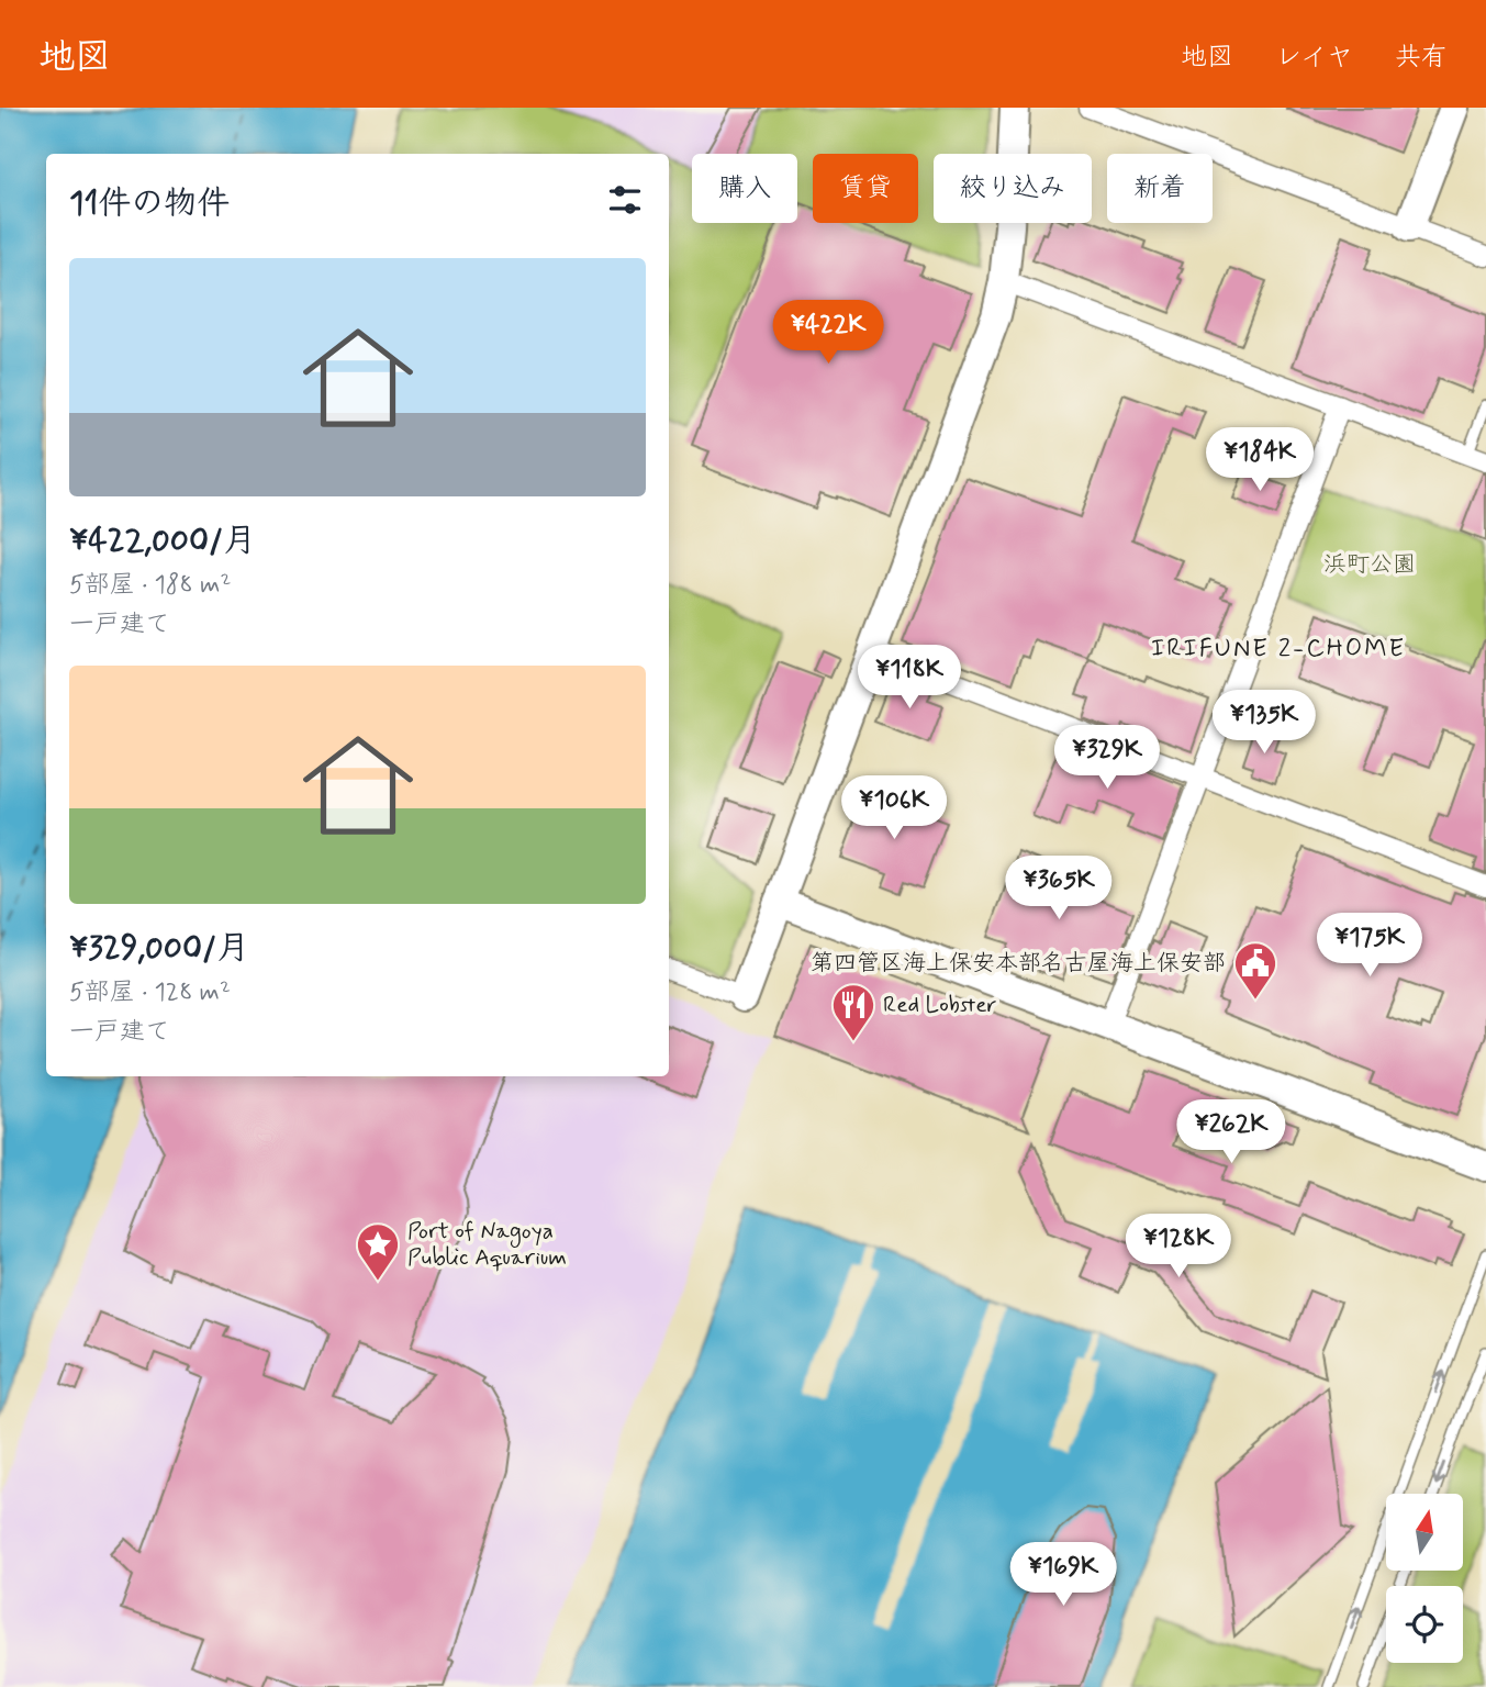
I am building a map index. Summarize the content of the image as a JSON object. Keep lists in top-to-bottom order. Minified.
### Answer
{"districts":["IRIFUNE 2-CHOME"],"parks":["浜町公園"],"places":{"public building":["第四管区海上保安本部名古屋海上保安部"],"restaurant":["Red Lobster"],"place":["Port of Nagoya Public Aquarium"]},"north":"top","page":{"header":"地図","nav":["地図","レイヤ","共有"],"chip":["購入","賃貸","絞り込み","新着"],"heading":"11件の物件","list":[{"name":"¥422,000/月","note":"5部屋 · 188 m² · 一戸建て"},{"name":"¥329,000/月","note":"5部屋 · 128 m² · 一戸建て"}],"price":["¥422K","¥184K","¥118K","¥135K","¥329K","¥106K","¥365K","¥175K","¥262K","¥128K","¥169K"]}}
